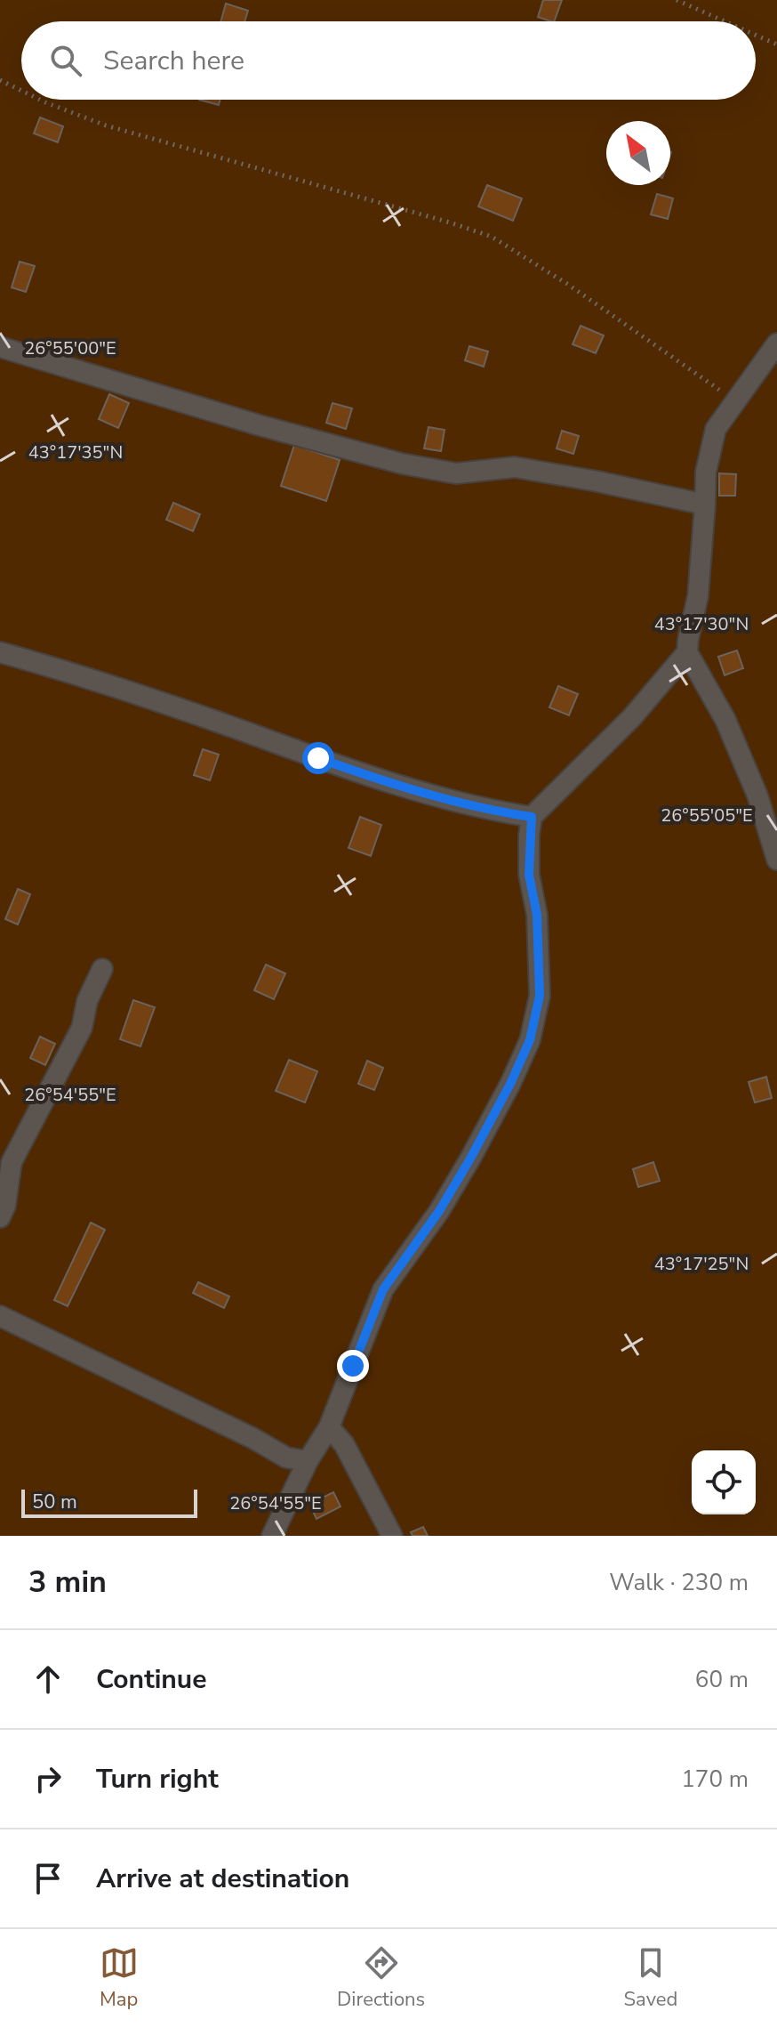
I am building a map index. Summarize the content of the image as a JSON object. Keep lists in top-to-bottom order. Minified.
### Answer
{"scale_bar":"50 m","north":"top left","page":{"search":"Search here","scale":"50 m","heading":["3 min","Walk · 230 m"],"list":[["Continue","60 m"],["Turn right","170 m"],"Arrive at destination"],"nav":["Map","Directions","Saved"]},"coordinates":["26°55'00\"E","43°17'35\"N","43°17'30\"N","26°55'05\"E","26°54'55\"E","43°17'25\"N"]}
